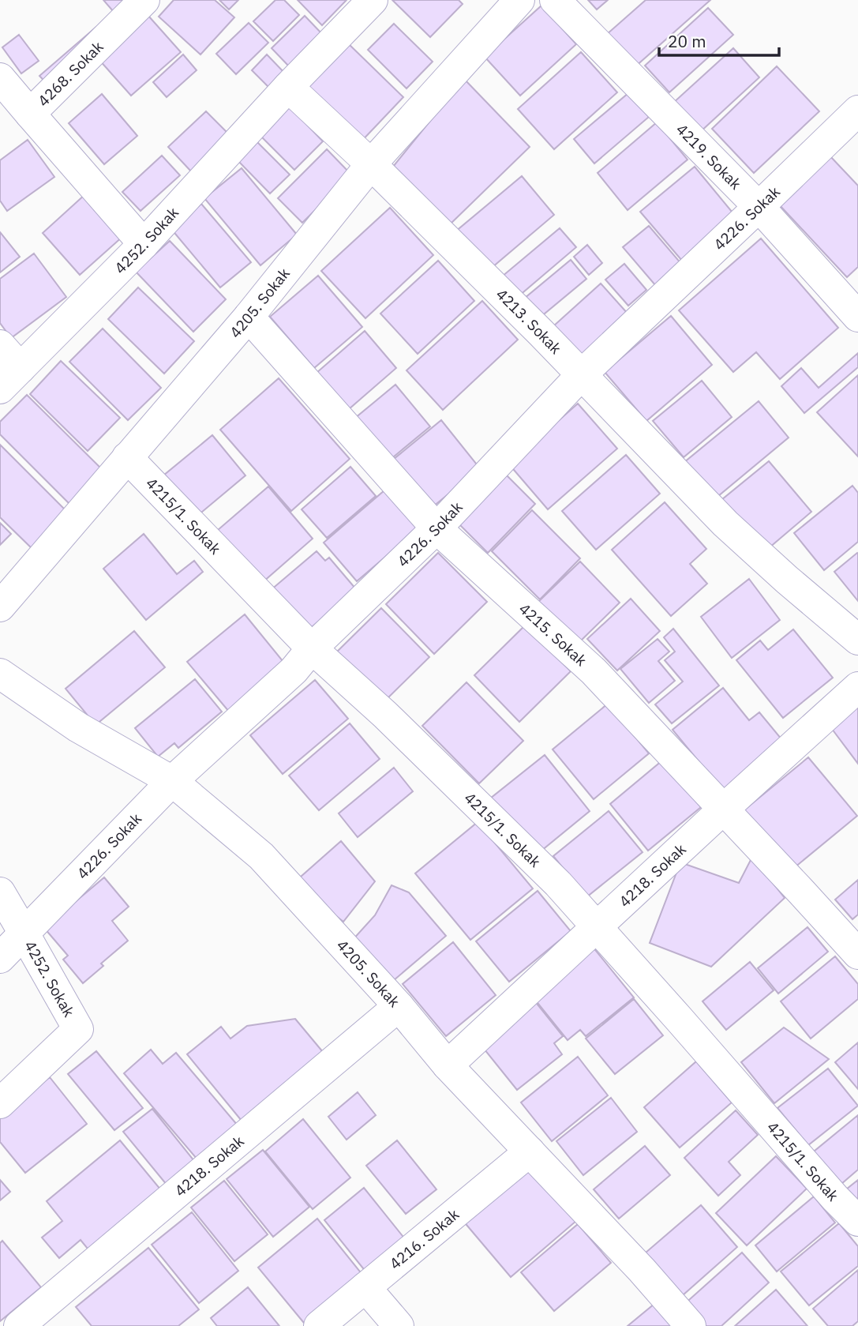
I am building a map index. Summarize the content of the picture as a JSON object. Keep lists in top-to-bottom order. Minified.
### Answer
{"streets":{"street":["4268. Sokak","4219. Sokak","4226. Sokak","4252. Sokak","4205. Sokak","4213. Sokak","4215/1. Sokak","4215. Sokak","4218. Sokak","4216. Sokak"]},"crossings":[["4219. Sokak","4226. Sokak"],["4226. Sokak","4252. Sokak"],["4226. Sokak","4205. Sokak"],["4226. Sokak","4213. Sokak"],["4226. Sokak","4215/1. Sokak"],["4226. Sokak","4215. Sokak"],["4252. Sokak","4213. Sokak"],["4205. Sokak","4213. Sokak"],["4205. Sokak","4215/1. Sokak"],["4205. Sokak","4215. Sokak"],["4205. Sokak","4218. Sokak"],["4205. Sokak","4216. Sokak"],["4215/1. Sokak","4218. Sokak"],["4215. Sokak","4218. Sokak"]],"scale_bar":"20 m"}
